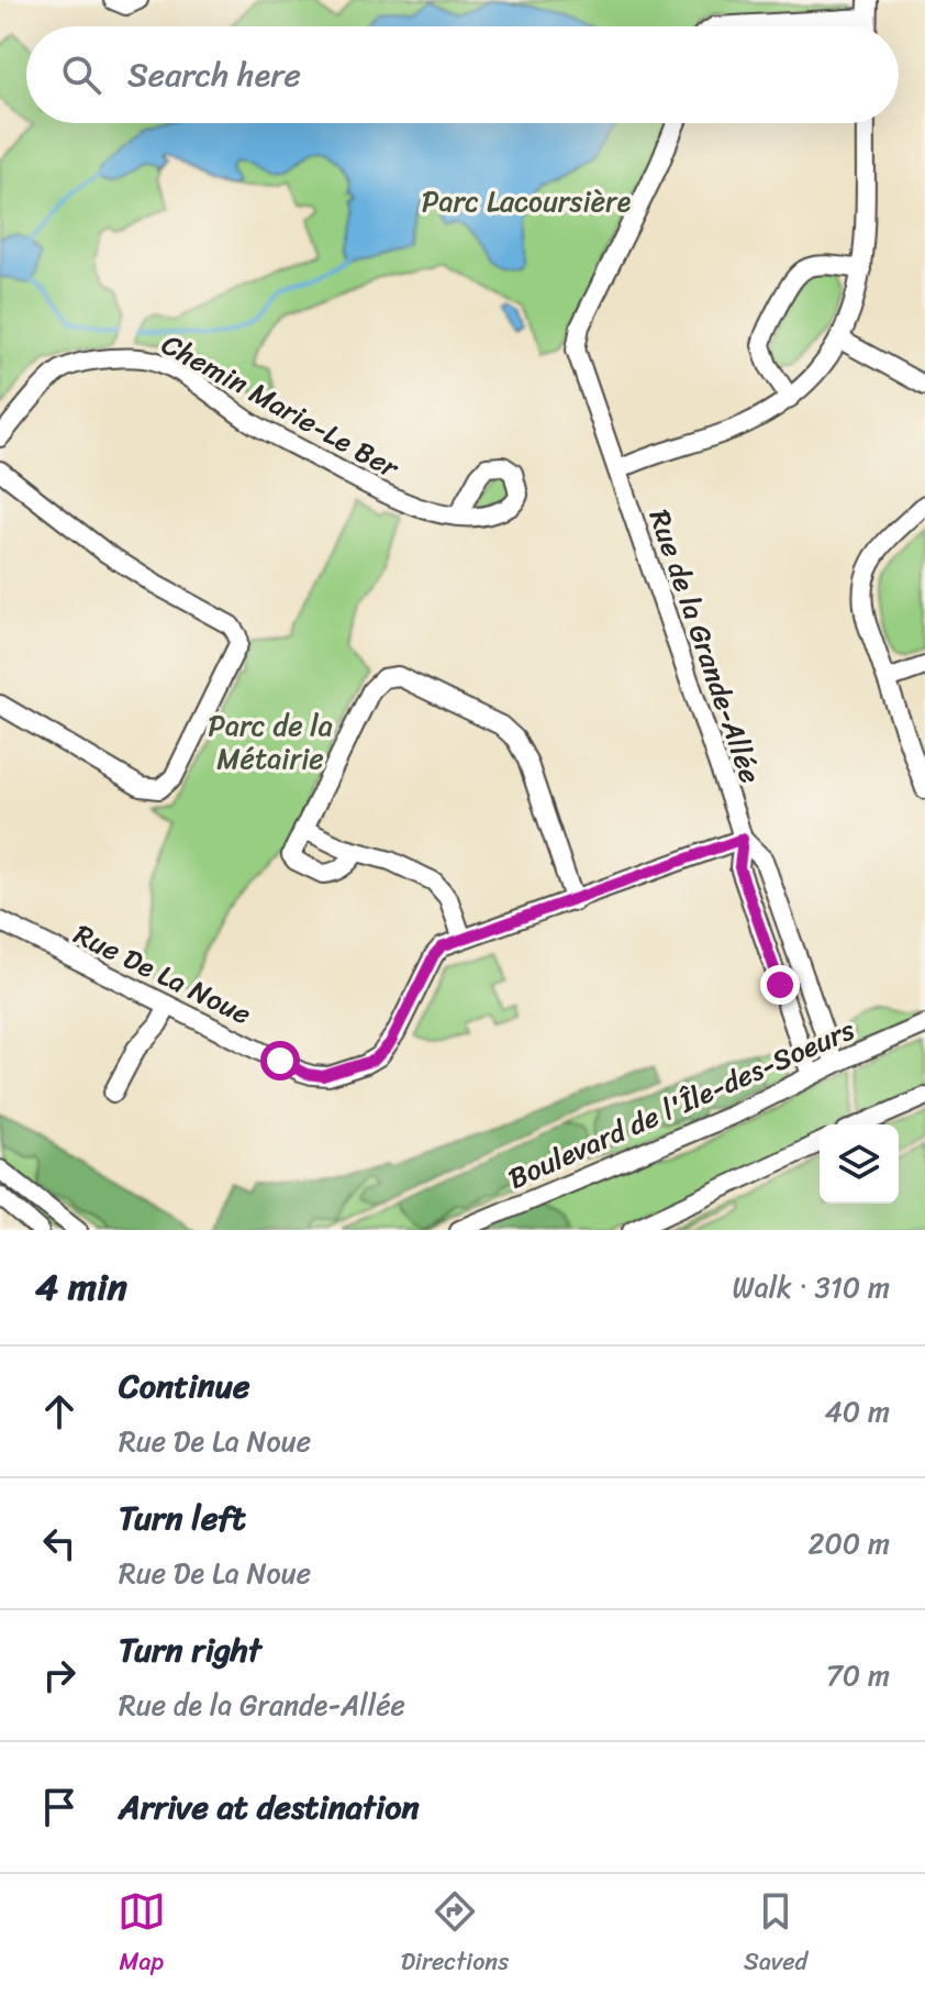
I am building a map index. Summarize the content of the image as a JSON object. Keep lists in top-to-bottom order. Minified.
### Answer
{"streets":{"street":["Chemin Marie-Le Ber","Rue de la Grande-Allée","Rue De La Noue","Boulevard de l'Île-des-Soeurs"]},"crossings":[["Rue de la Grande-Allée","Rue De La Noue"],["Rue de la Grande-Allée","Boulevard de l'Île-des-Soeurs"]],"parks":["Parc Lacoursière","Parc de la Métairie"],"page":{"search":"Search here","heading":["4 min","Walk · 310 m"],"list":[["Continue","Rue De La Noue","40 m"],["Turn left","Rue De La Noue","200 m"],["Turn right","Rue de la Grande-Allée","70 m"],"Arrive at destination"],"nav":["Map","Directions","Saved"]}}
